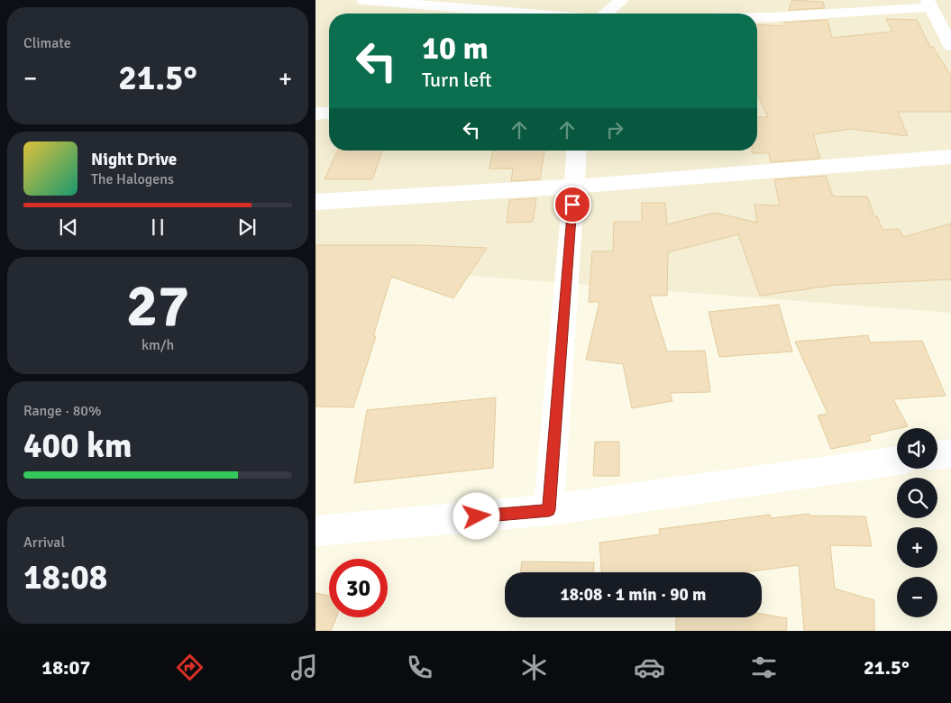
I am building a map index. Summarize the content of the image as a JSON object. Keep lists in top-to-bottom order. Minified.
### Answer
{"page":{"tile":["Climate",["27","km/h"],["Range · 80%","400 km"],["Arrival","18:08"]],"turn":["10 m","Turn left"],"heat":["−","21.5°","+"],"song":["Night Drive","The Halogens"],"map_buttons":["+","−"],"limit":"30","trip":"18:08 · 1 min · 90 m","tabs":["18:07","21.5°"]}}
